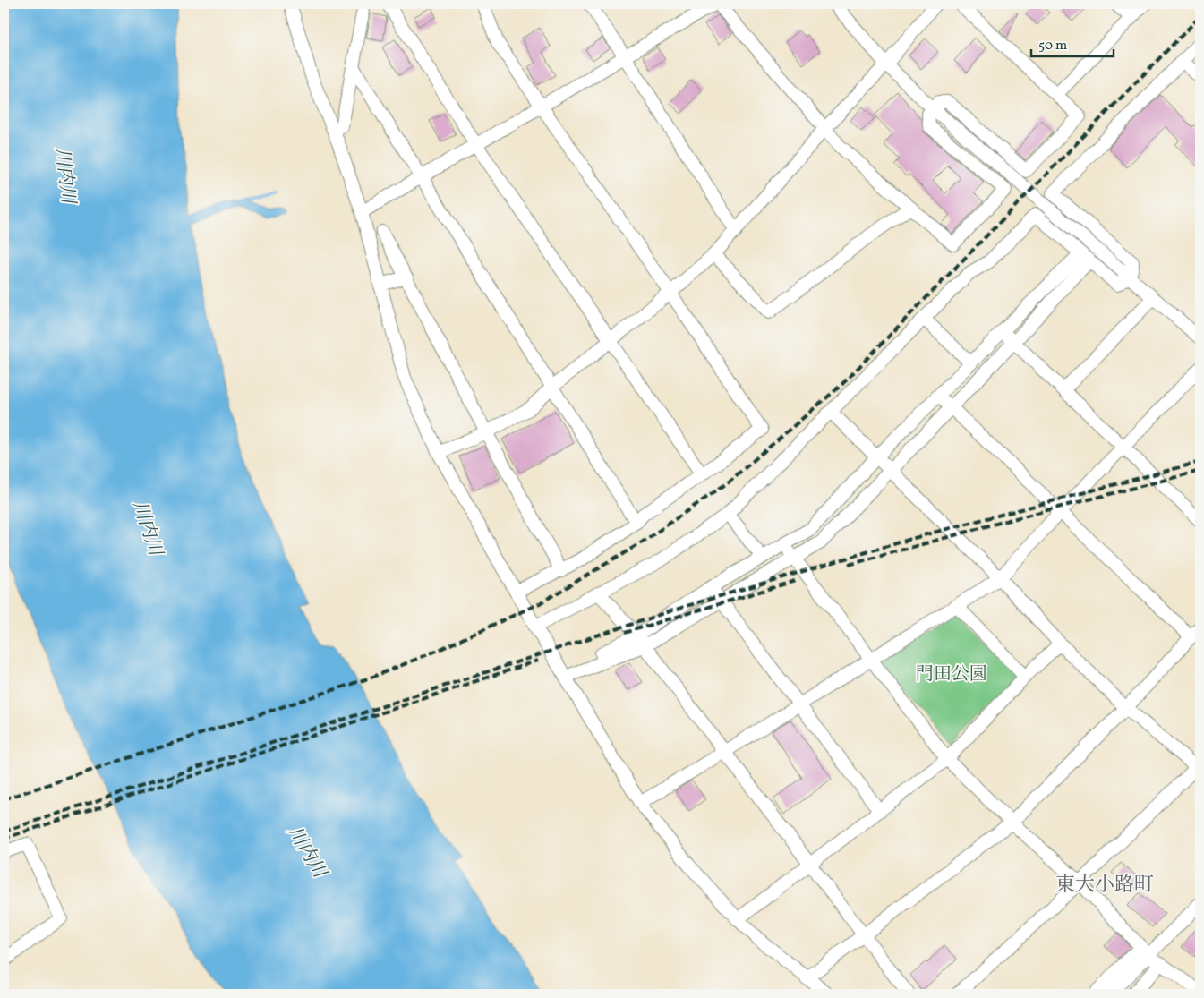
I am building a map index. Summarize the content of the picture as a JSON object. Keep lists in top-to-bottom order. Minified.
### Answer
{"districts":["東大小路町"],"water":["川内川"],"parks":["門田公園"],"scale_bar":"50 m"}
